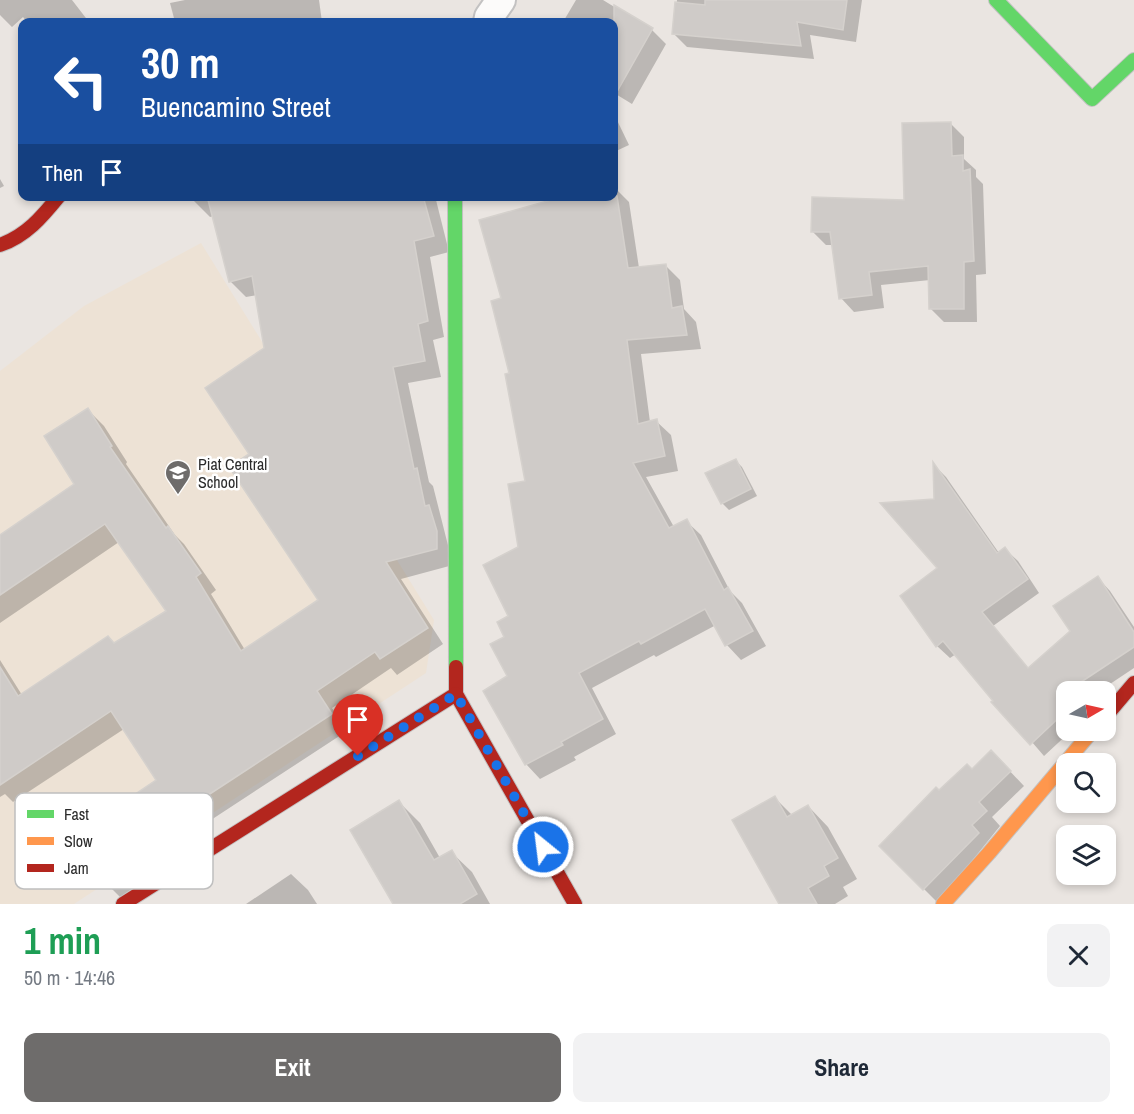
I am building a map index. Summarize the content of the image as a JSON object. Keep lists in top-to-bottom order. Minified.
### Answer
{"places":{"school or university":["Piat Central School"]},"legend":["Fast","Slow","Jam"],"north":"right","page":{"turn":["30 m","Buencamino Street"],"then":"Then","heading":["1 min","50 m · 14:46"],"buttons":["Exit","Share"]}}
